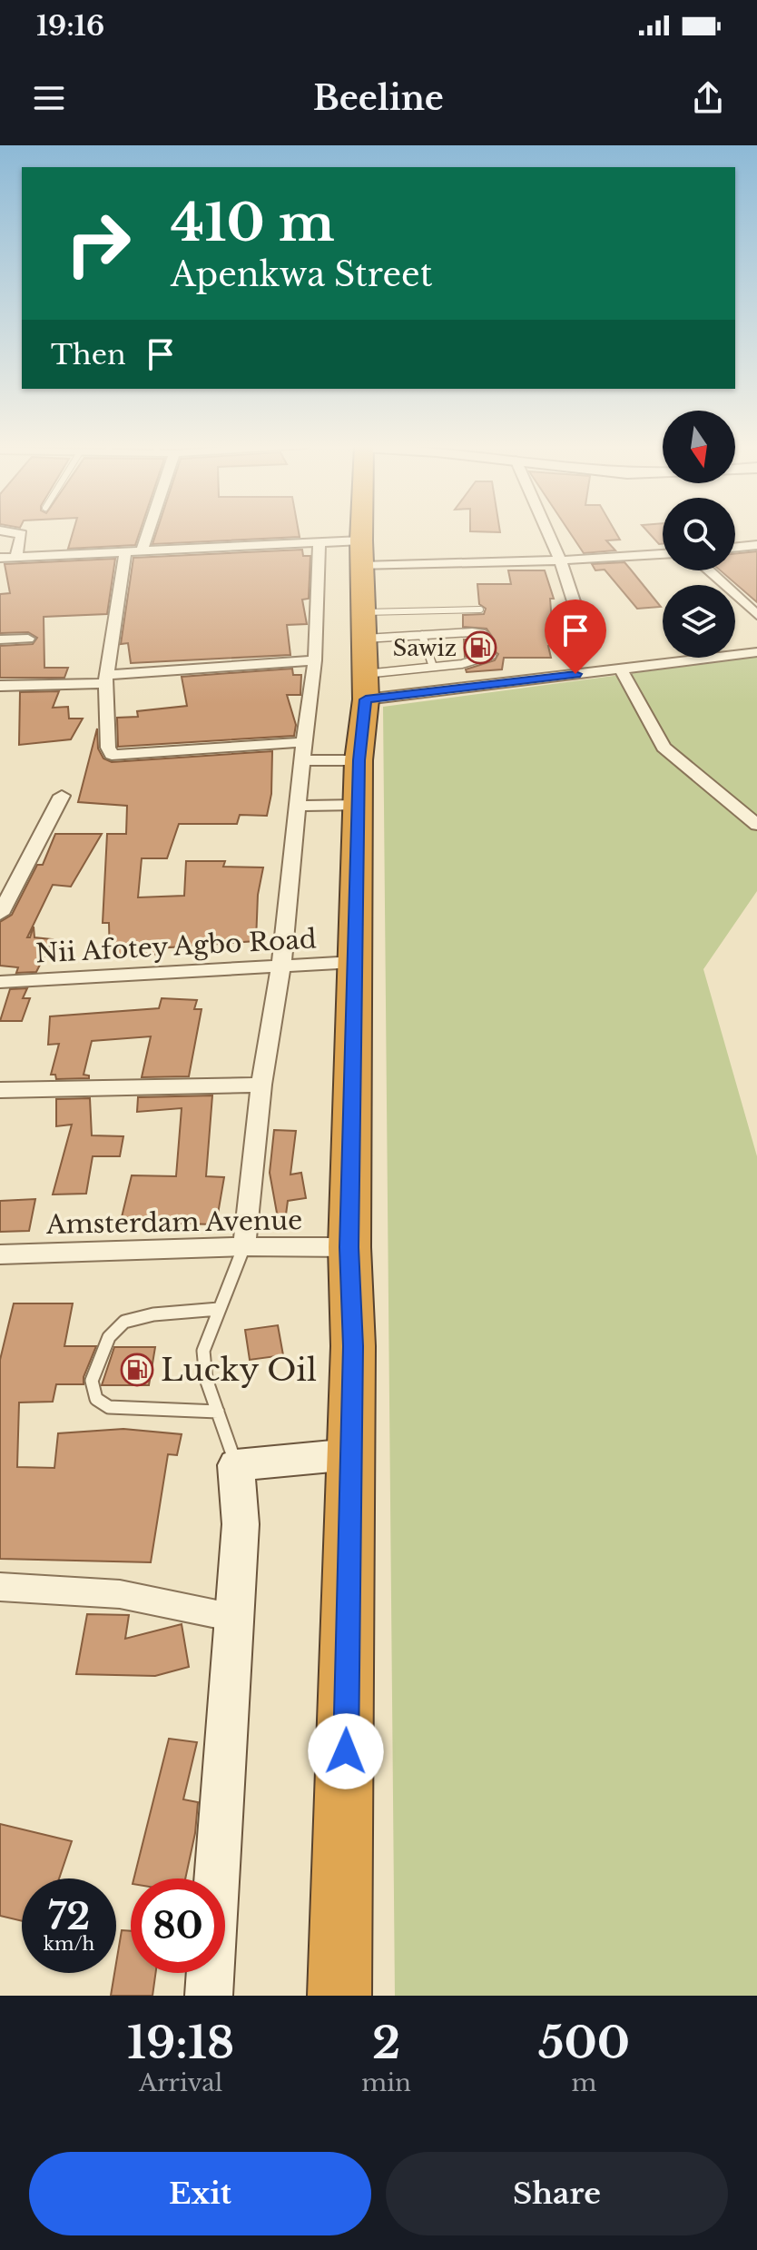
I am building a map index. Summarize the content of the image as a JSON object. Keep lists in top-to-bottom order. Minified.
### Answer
{"streets":{"street":["Nii Afotey Agbo Road","Amsterdam Avenue"]},"places":{"fuel station":["Sawiz","Lucky Oil"]},"north":"bottom","page":{"status":"19:16","header":"Beeline","turn":["410 m","Apenkwa Street"],"then":"Then","speed":"72 km/h","limit":"80","eta":["19:18","Arrival","2","min","500","m"],"buttons":["Exit","Share"]}}
